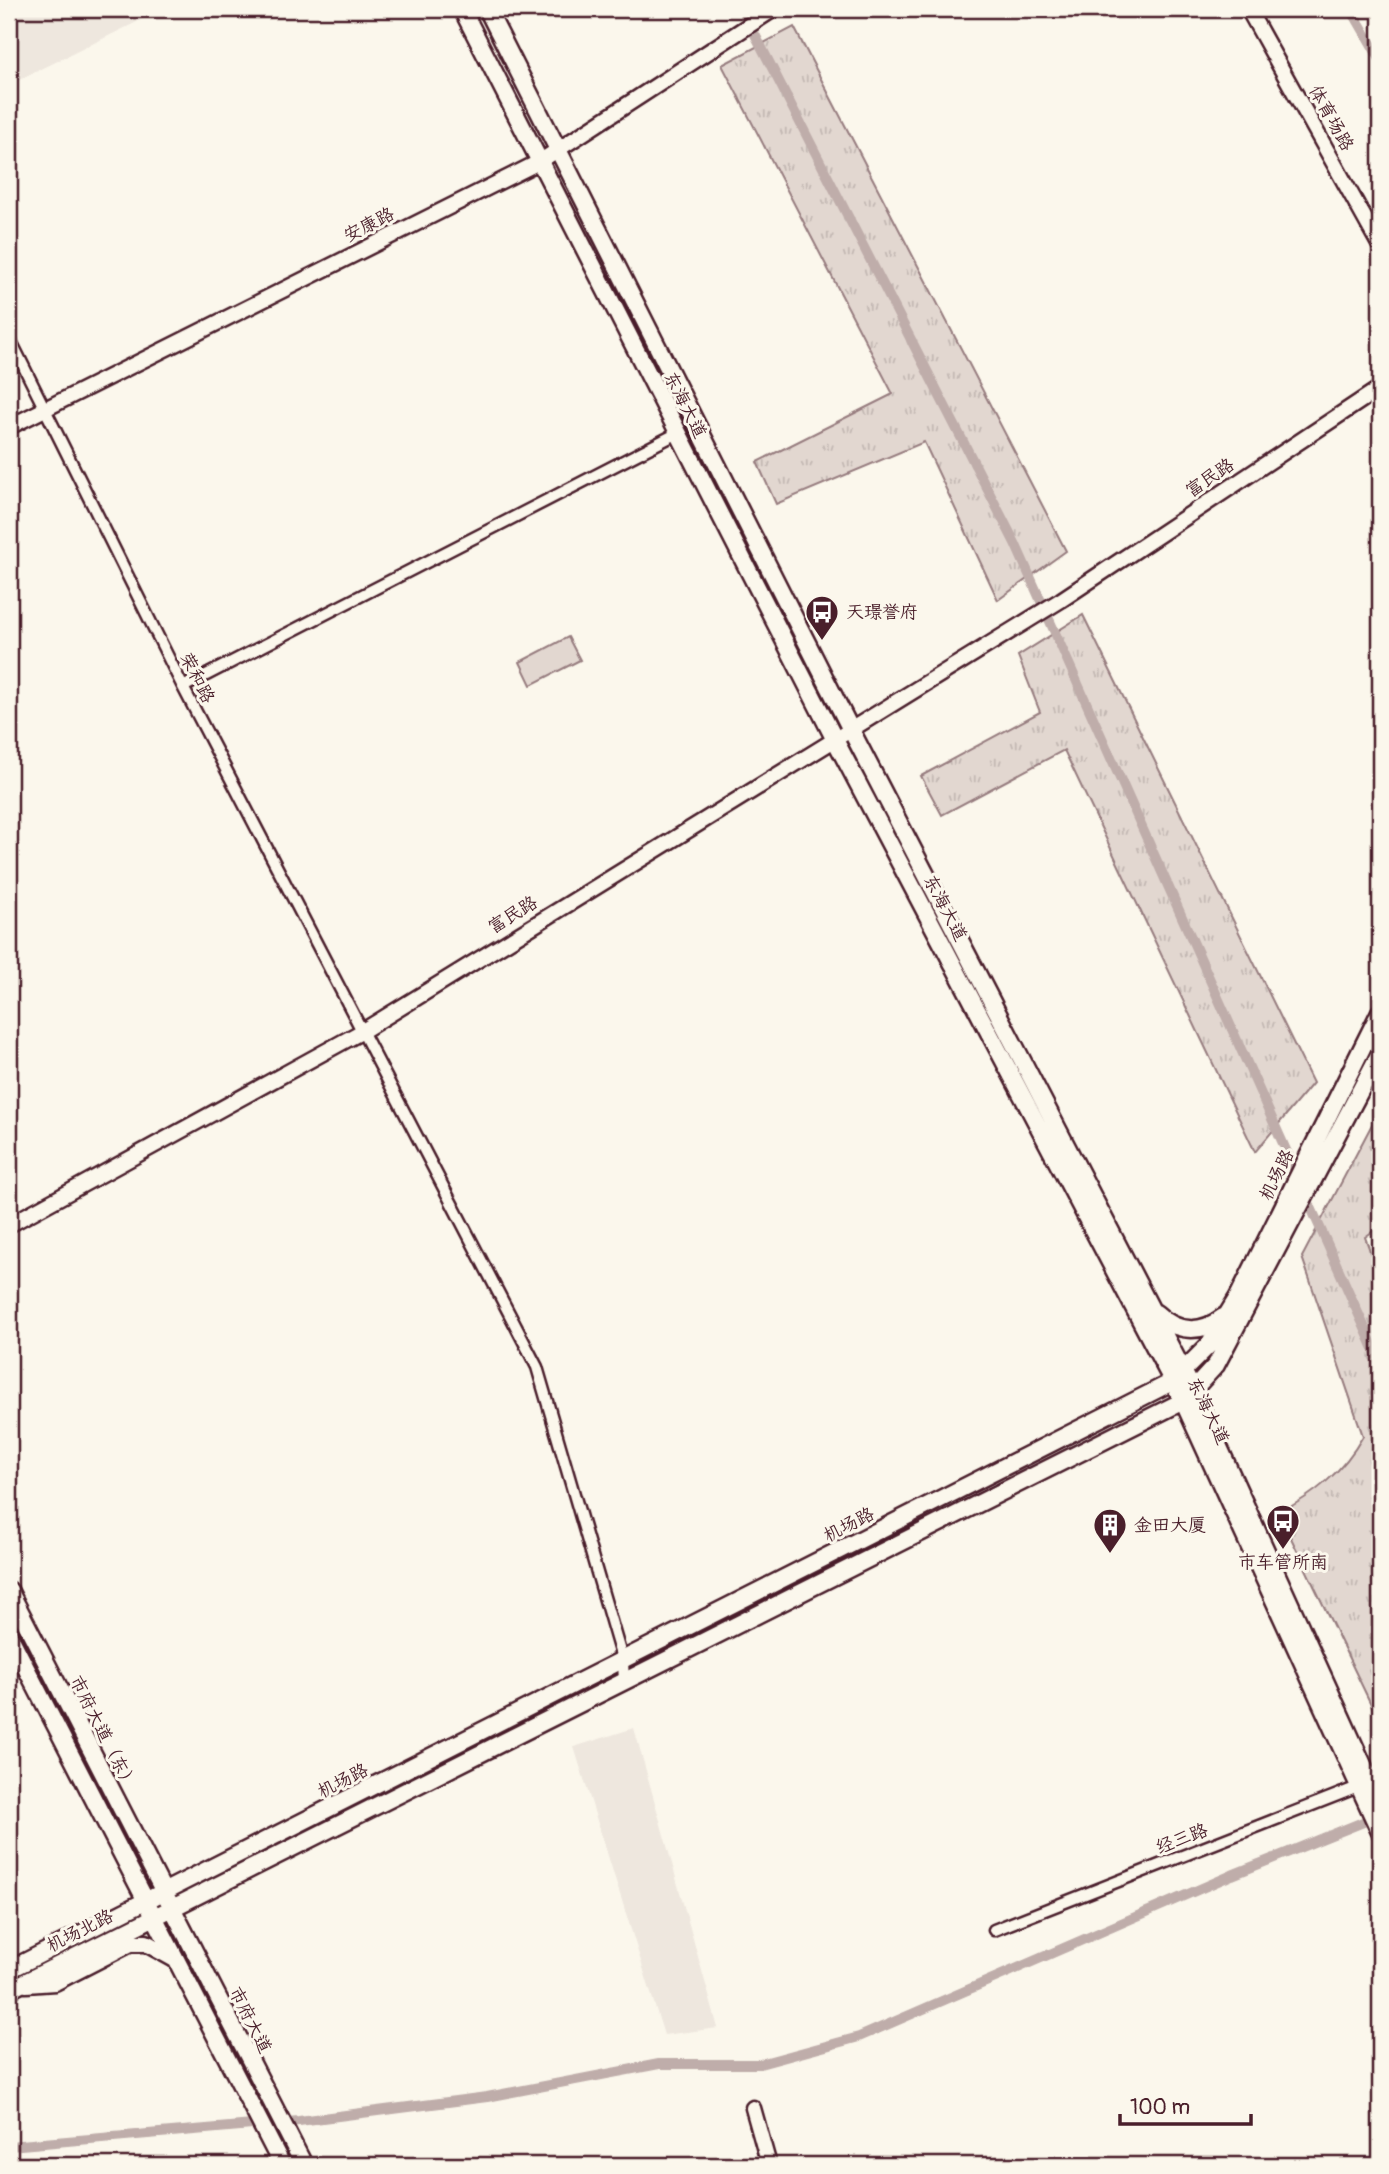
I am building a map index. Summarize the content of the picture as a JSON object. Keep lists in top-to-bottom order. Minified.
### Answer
{"streets":{"main road":["东海大道","机场路","市府大道（东）","机场北路","市府大道"],"street":["体育场路","安康路","富民路","荣和路","经三路"]},"crossings":[["安康路","东海大道"],["安康路","荣和路"],["东海大道","富民路"],["东海大道","机场路"],["东海大道","经三路"],["富民路","荣和路"],["荣和路","机场路"],["机场路","市府大道（东）"],["机场路","机场北路"],["机场路","市府大道"],["市府大道（东）","机场北路"],["市府大道（东）","市府大道"],["机场北路","市府大道"]],"places":{"bus stop":["天璟誉府","市车管所南"],"building":["金田大厦"]},"scale_bar":"100 m"}
